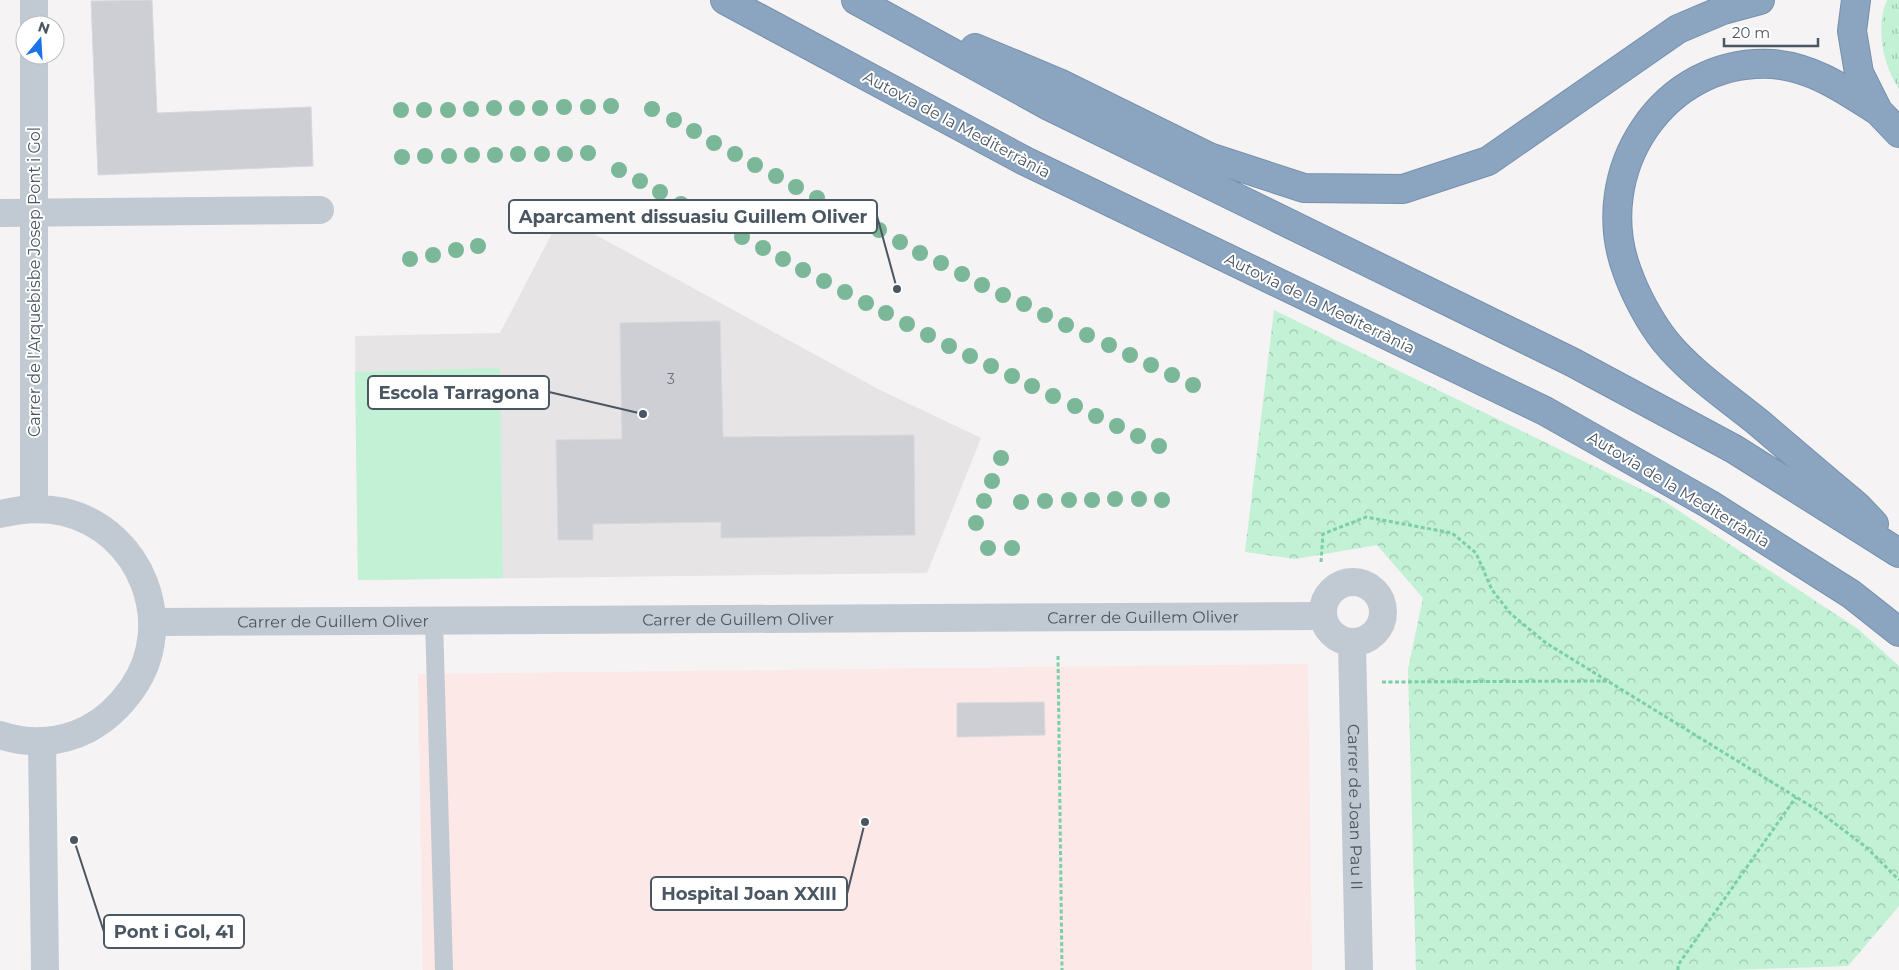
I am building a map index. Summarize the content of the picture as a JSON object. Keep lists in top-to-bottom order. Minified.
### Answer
{"streets":{"highway":["Autovia de la Mediterrània"],"street":["Carrer de l'Arquebisbe Josep Pont i Gol","Carrer de Guillem Oliver","Carrer de Joan Pau II"]},"crossings":[["Carrer de Guillem Oliver","Carrer de Joan Pau II"]],"places":["Aparcament dissuasiu Guillem Oliver","Escola Tarragona","Hospital Joan XXIII","Pont i Gol, 41"],"house_numbers":["3"],"scale_bar":"20 m","north":"top"}
